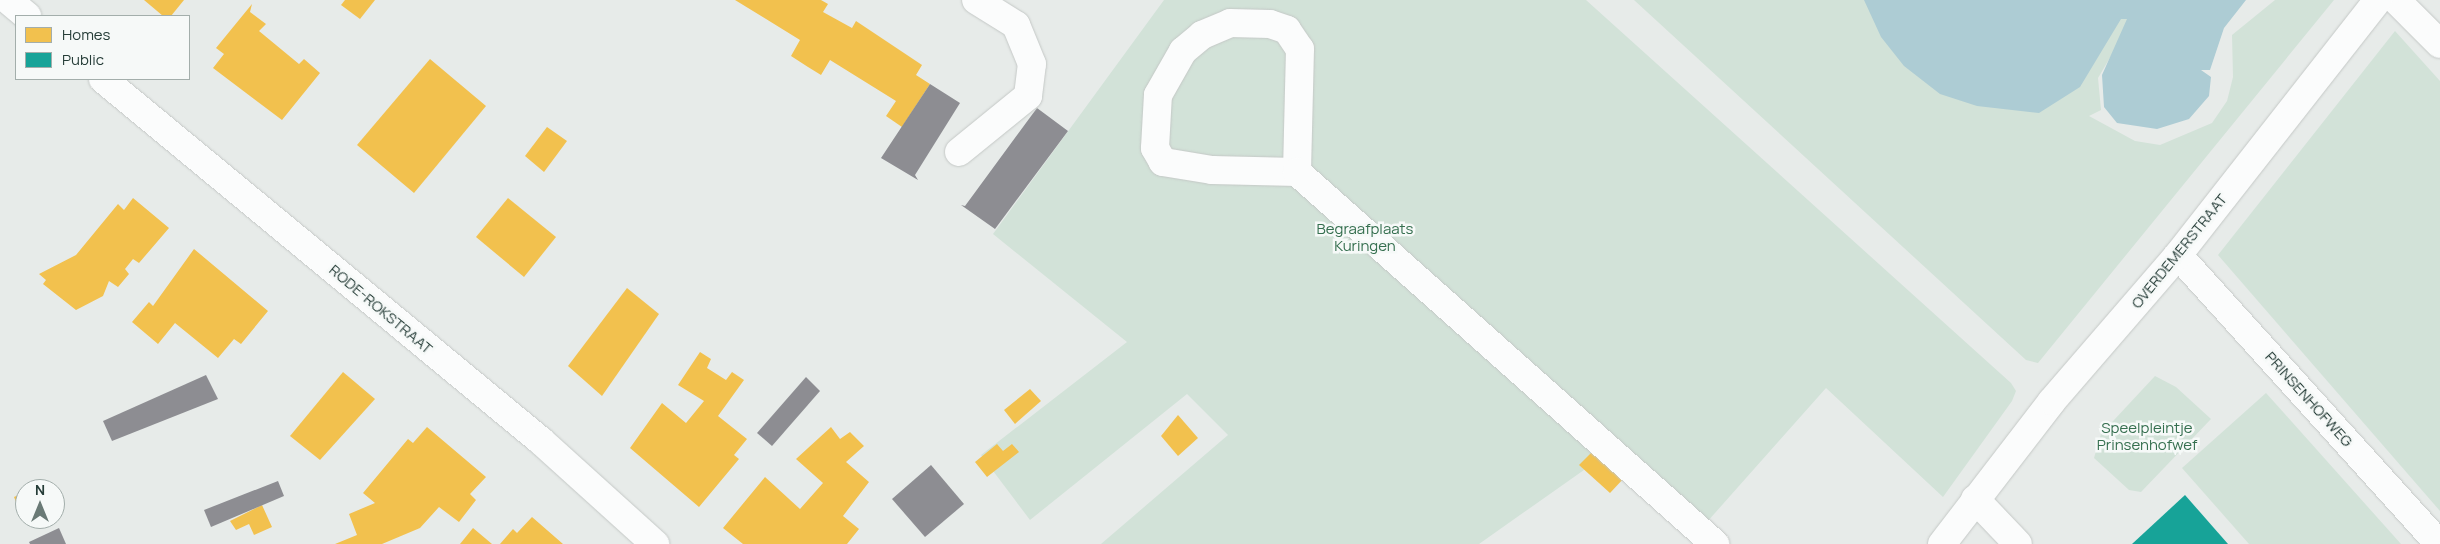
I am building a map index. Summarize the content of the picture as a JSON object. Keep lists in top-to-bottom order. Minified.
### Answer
{"streets":{"street":["OVERDEMERSTRAAT","RODE-ROKSTRAAT","PRINSENHOFWEG"]},"crossings":[["OVERDEMERSTRAAT","PRINSENHOFWEG"]],"parks":["Begraafplaats Kuringen","Speelpleintje Prinsenhofwef"],"legend":["Homes","Public"],"north":"top"}
